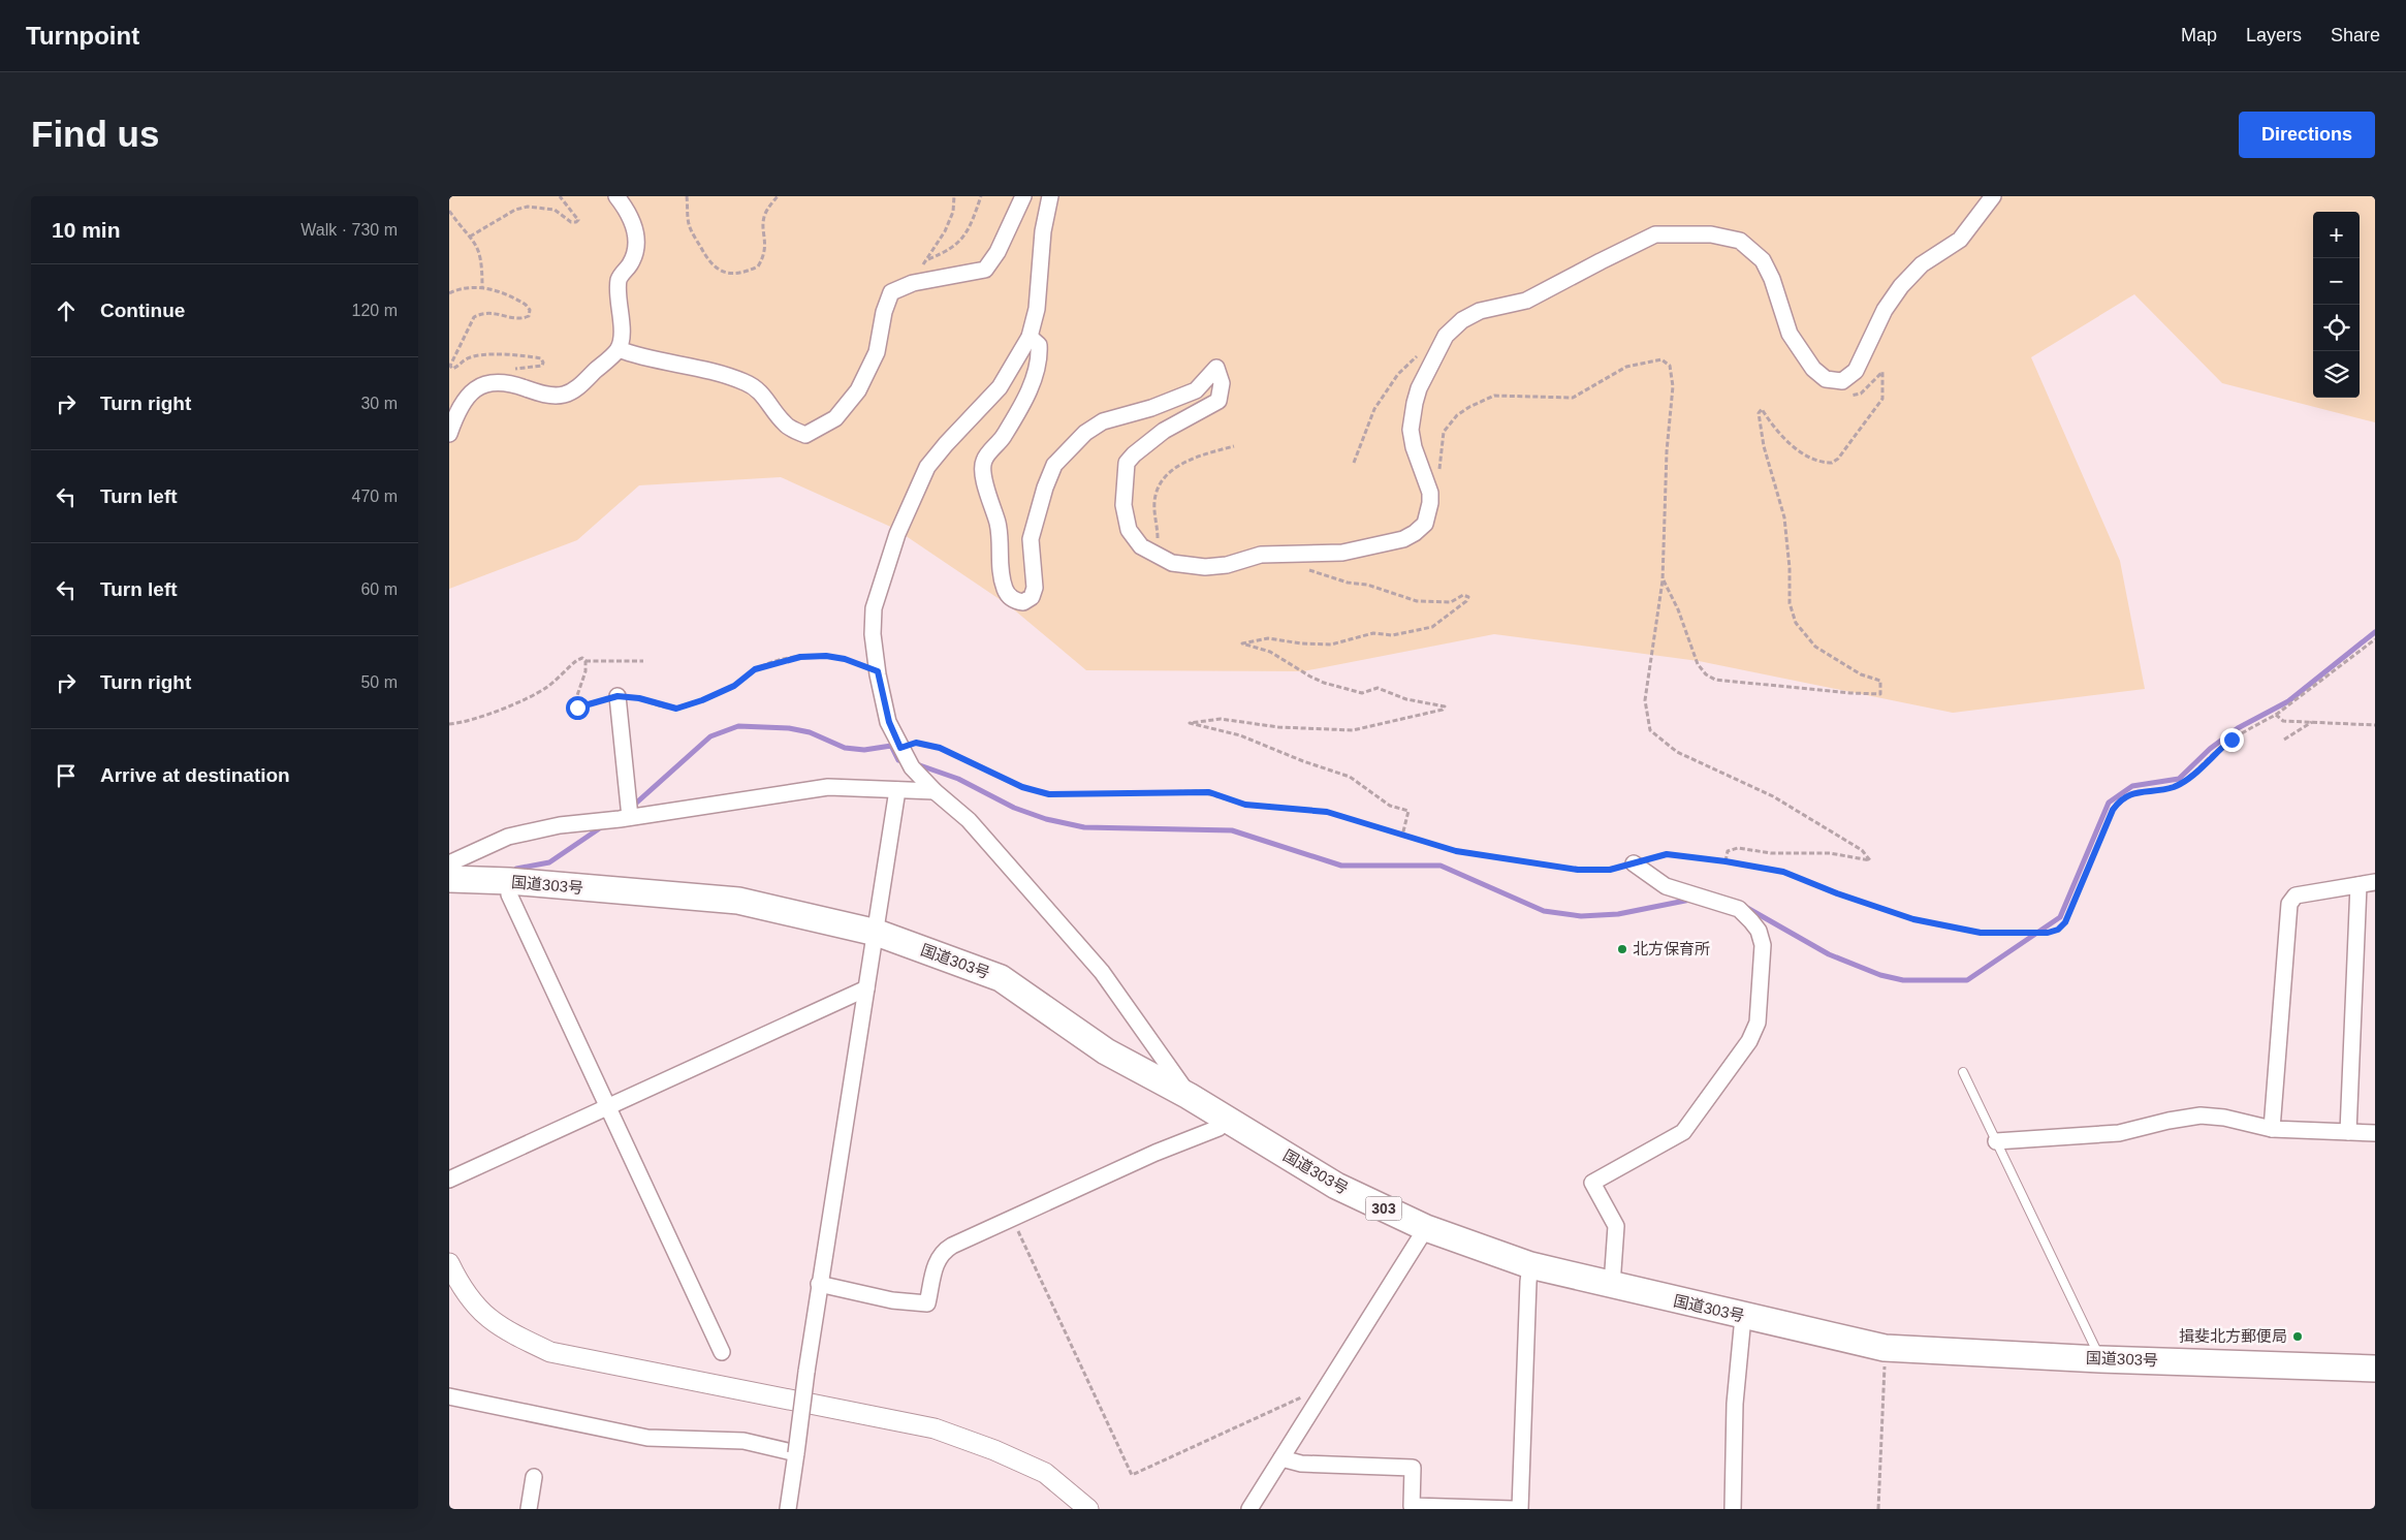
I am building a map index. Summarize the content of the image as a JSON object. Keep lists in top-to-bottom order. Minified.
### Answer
{"streets":{"highway":["国道303号","303"]},"places":["北方保育所","揖斐北方郵便局"],"page":{"header":"Turnpoint","nav":["Map","Layers","Share"],"buttons":"Directions","title":"Find us","heading":["10 min","Walk · 730 m"],"map_buttons":["+","−"],"list":[["Continue","120 m"],["Turn right","30 m"],["Turn left","470 m"],["Turn left","60 m"],["Turn right","50 m"],"Arrive at destination"]}}
